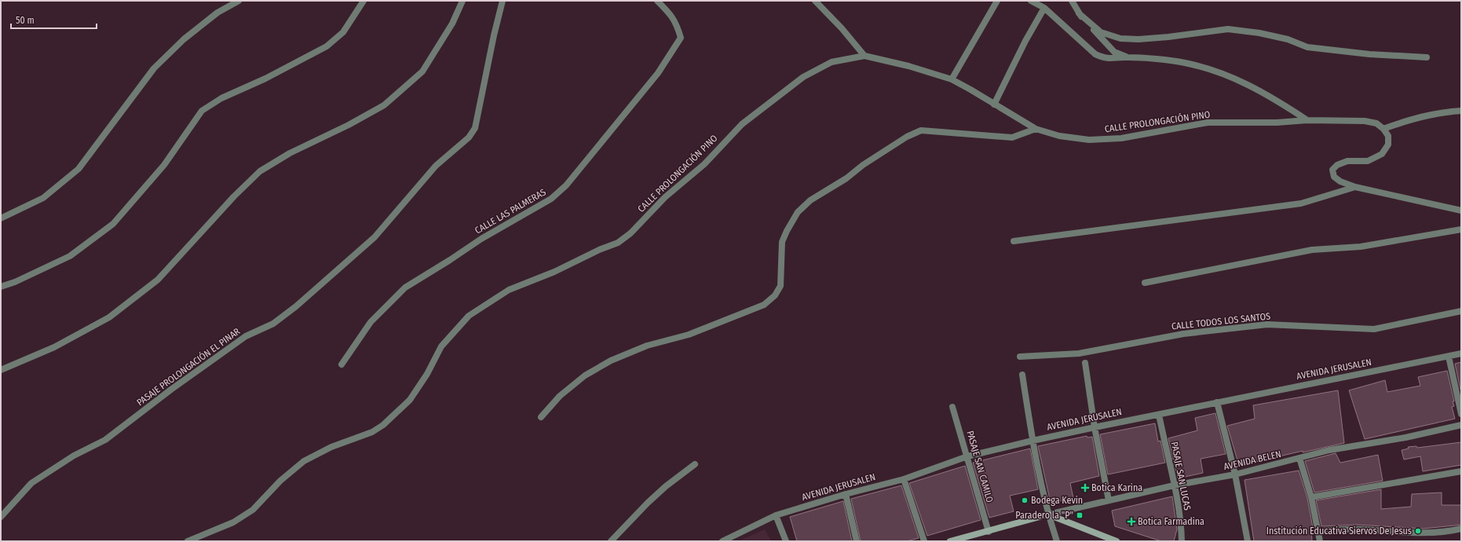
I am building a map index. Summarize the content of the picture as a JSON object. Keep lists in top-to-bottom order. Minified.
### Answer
{"streets":{"street":["CALLE PROLONGACIÓN PINO","CALLE LAS PALMERAS","CALLE TODOS LOS SANTOS","PASAJE PROLONGACIÓN EL PINAR","AVENIDA JERUSALEN","AVENIDA BELEN","PASAJE SAN CAMILO","PASAJE SAN LUCAS"]},"crossings":[["AVENIDA JERUSALEN","PASAJE SAN CAMILO"],["AVENIDA JERUSALEN","PASAJE SAN LUCAS"],["AVENIDA BELEN","PASAJE SAN LUCAS"]],"places":{"health":["Botica Karina","Botica Farmadina"],"other":["Bodega Kevin","Institución Educativa Siervos De Jesus"],"transit":["Paradero la \"P\""]},"scale_bar":"50 m"}
